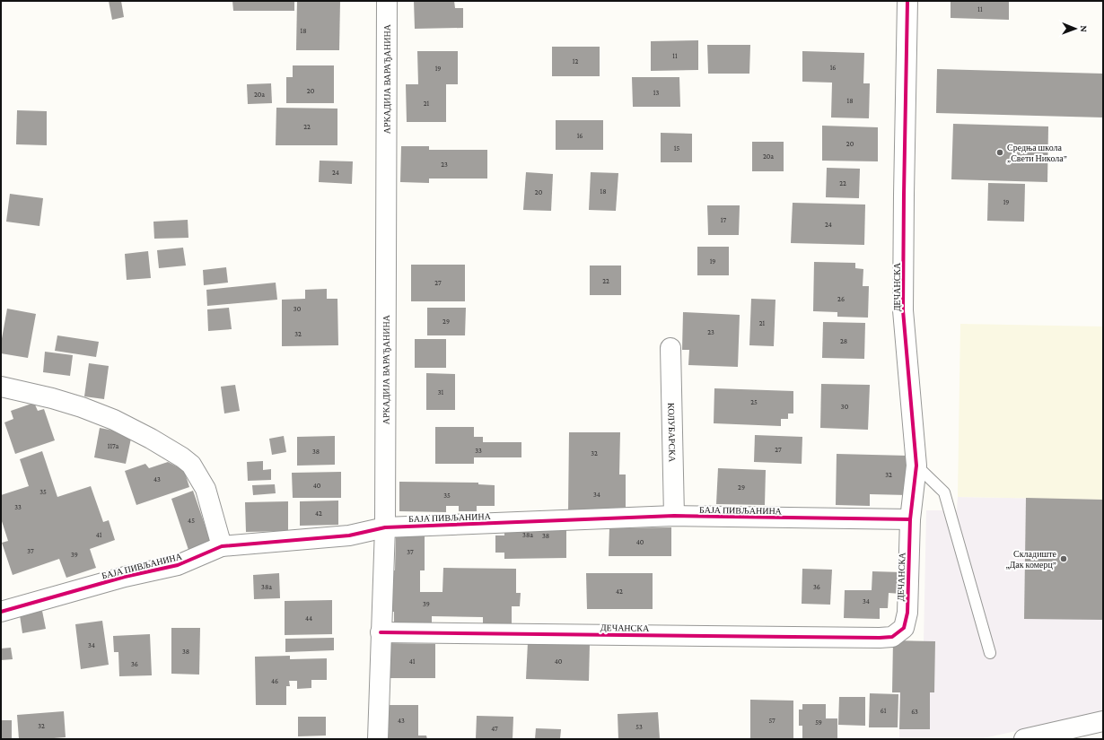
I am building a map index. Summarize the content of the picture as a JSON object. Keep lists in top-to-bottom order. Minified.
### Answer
{"streets":{"street":["АРКАДИЈА ВАРАЂАНИНА","ДЕЧАНСКА","КОЛУБАРСКА","БАЈА ПИВЉАНИНА"]},"crossings":[["АРКАДИЈА ВАРАЂАНИНА","ДЕЧАНСКА"],["АРКАДИЈА ВАРАЂАНИНА","БАЈА ПИВЉАНИНА"],["ДЕЧАНСКА","БАЈА ПИВЉАНИНА"],["КОЛУБАРСКА","БАЈА ПИВЉАНИНА"]],"places":["Средња школа „Свети Никола”","Складиште „Дак комерц”"],"house_numbers":["11","18","11","12","16","19","20","13","20a","18","21","22","16","20","15","20a","23","24","22","18","20","19","17","24","19","22","27","26","30","29","21","23","32","28","31","25","30","117a","27","33","38","32","32","43","40","29","35","34","35","33","42","45","41","38a","38","40","37","37","39","38a","36","42","34","39","44","34","38","41","40","36","46","61","63","43","57","59","32","53","47"],"north":"right"}
